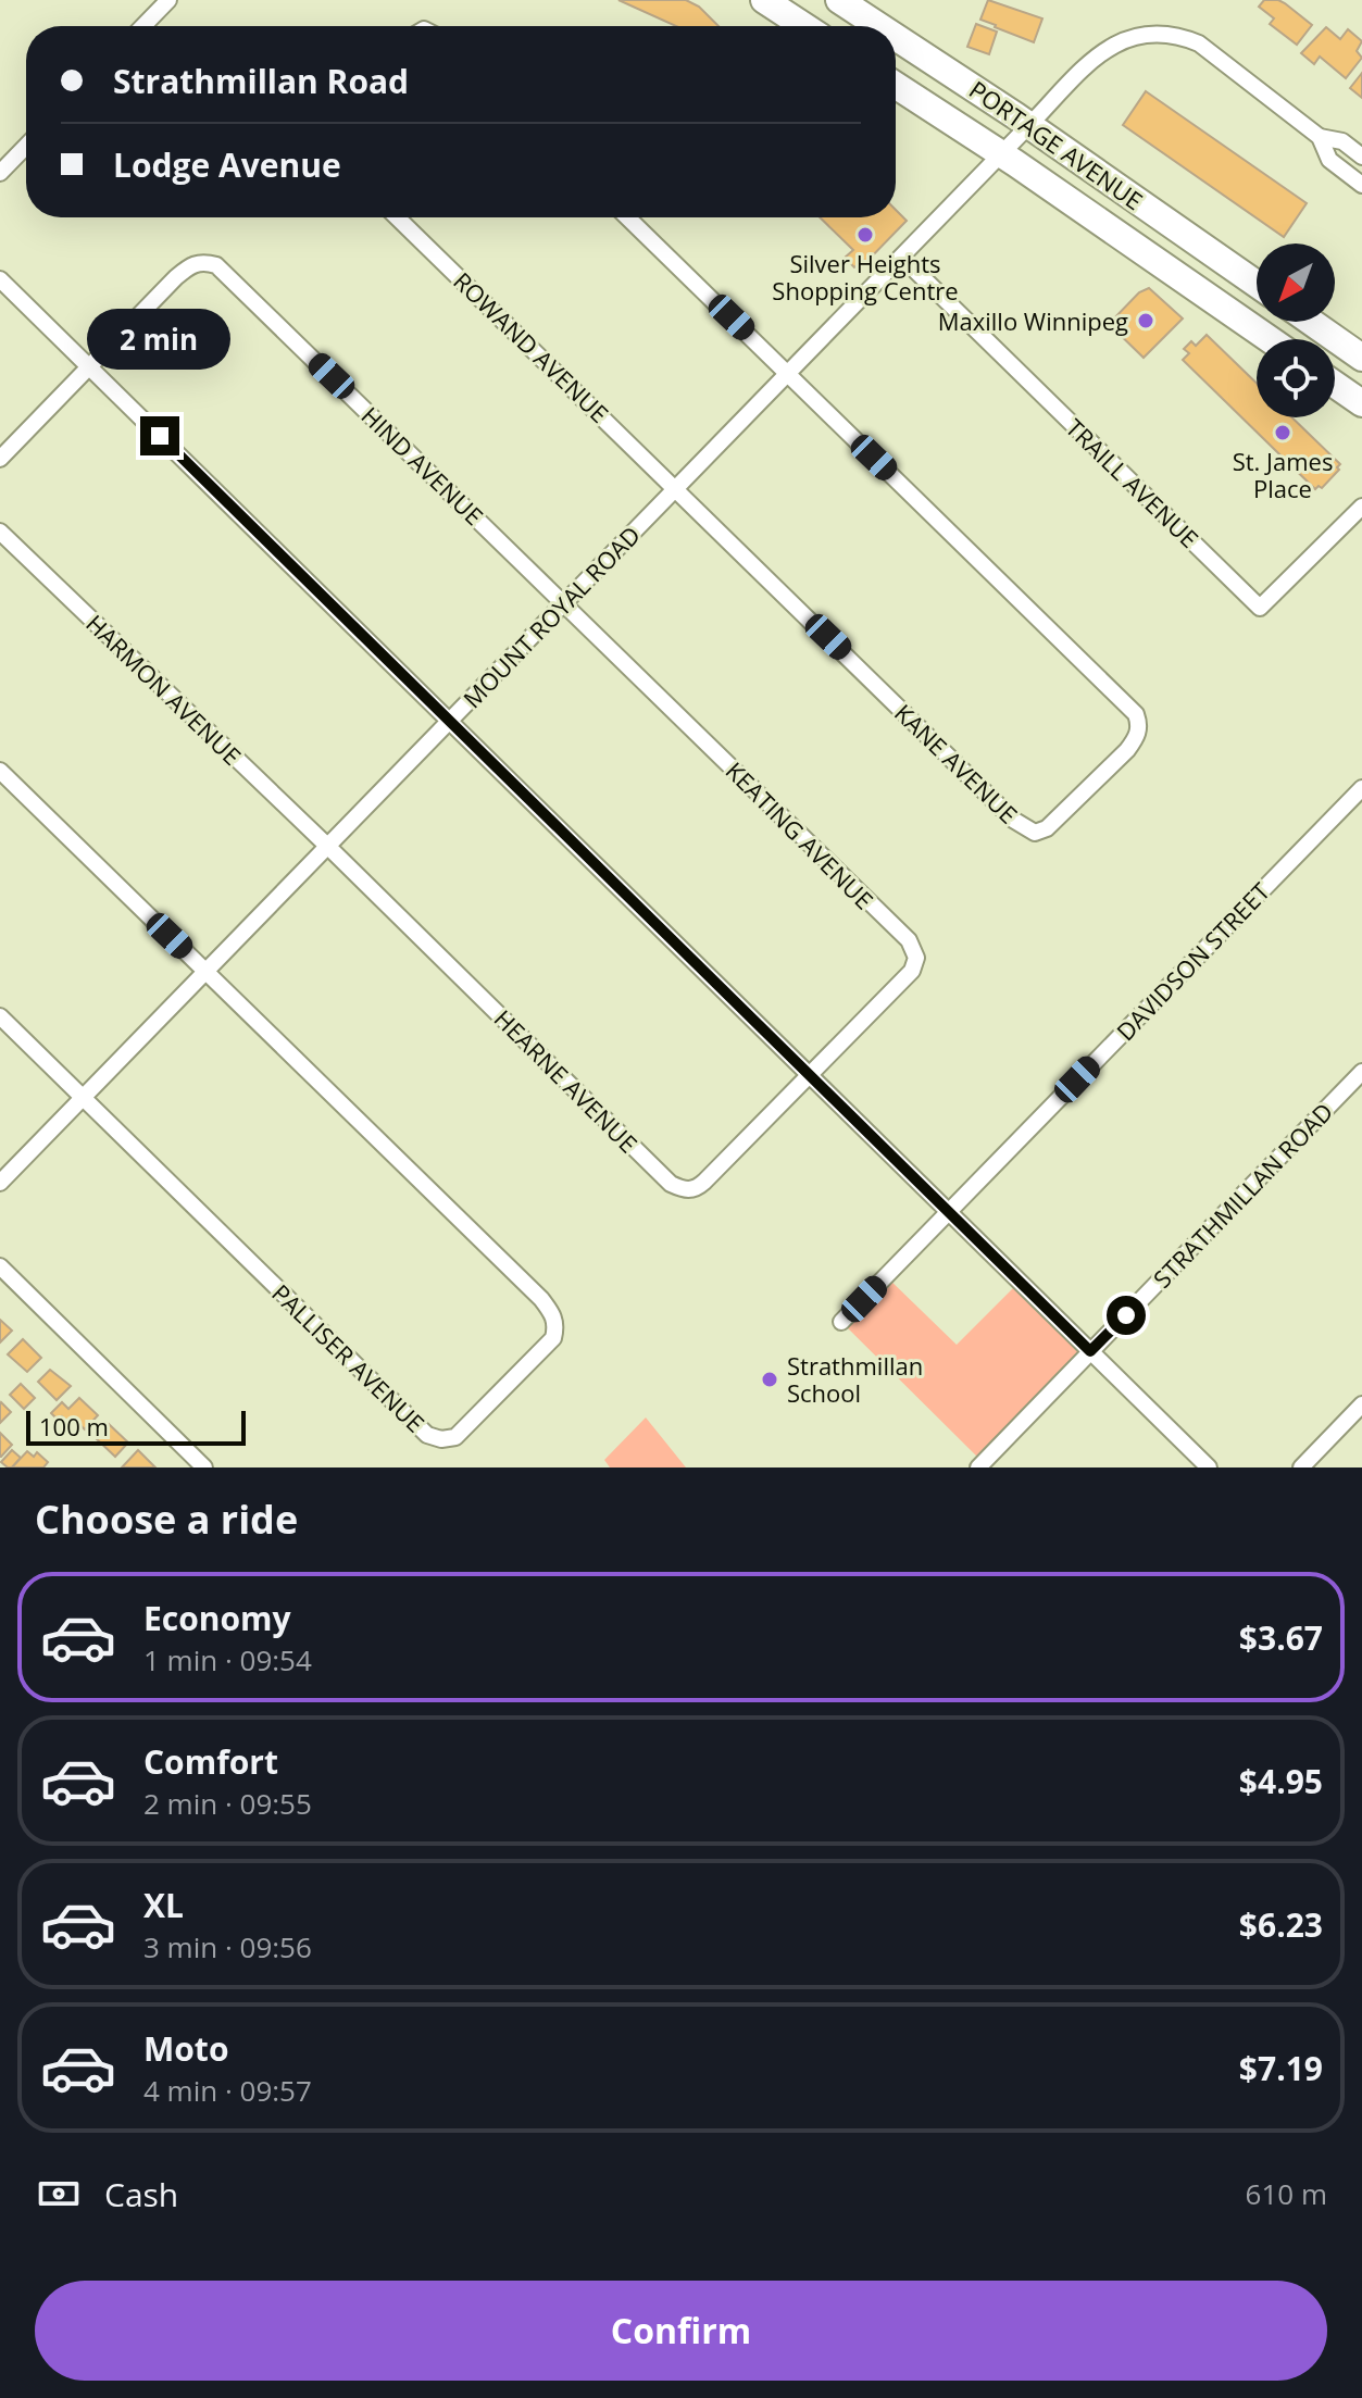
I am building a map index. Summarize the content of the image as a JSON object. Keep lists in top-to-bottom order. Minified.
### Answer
{"streets":{"highway":["PORTAGE AVENUE"],"street":["ROWAND AVENUE","HIND AVENUE","TRAILL AVENUE","MOUNT ROYAL ROAD","HARMON AVENUE","KANE AVENUE","KEATING AVENUE","DAVIDSON STREET","HEARNE AVENUE","STRATHMILLAN ROAD","PALLISER AVENUE"]},"crossings":[["PORTAGE AVENUE","MOUNT ROYAL ROAD"],["ROWAND AVENUE","MOUNT ROYAL ROAD"],["ROWAND AVENUE","KANE AVENUE"],["HIND AVENUE","MOUNT ROYAL ROAD"],["HIND AVENUE","KEATING AVENUE"],["TRAILL AVENUE","MOUNT ROYAL ROAD"],["MOUNT ROYAL ROAD","HARMON AVENUE"],["MOUNT ROYAL ROAD","KANE AVENUE"],["MOUNT ROYAL ROAD","KEATING AVENUE"],["MOUNT ROYAL ROAD","HEARNE AVENUE"],["MOUNT ROYAL ROAD","PALLISER AVENUE"],["HARMON AVENUE","HEARNE AVENUE"],["KEATING AVENUE","HEARNE AVENUE"]],"places":["Silver Heights Shopping Centre","Maxillo Winnipeg","St. James Place","Strathmillan School"],"scale_bar":"100 m","north":"bottom left","page":{"banner":["Strathmillan Road","Lodge Avenue"],"bubble":"2 min","scale":"100 m","heading":"Choose a ride","list":[{"name":"Economy","note":"1 min · 09:54","value":"$3.67"},{"name":"Comfort","note":"2 min · 09:55","value":"$4.95"},{"name":"XL","note":"3 min · 09:56","value":"$6.23"},{"name":"Moto","note":"4 min · 09:57","value":"$7.19"}],"pay":["Cash","610 m"],"buttons":"Confirm"}}
